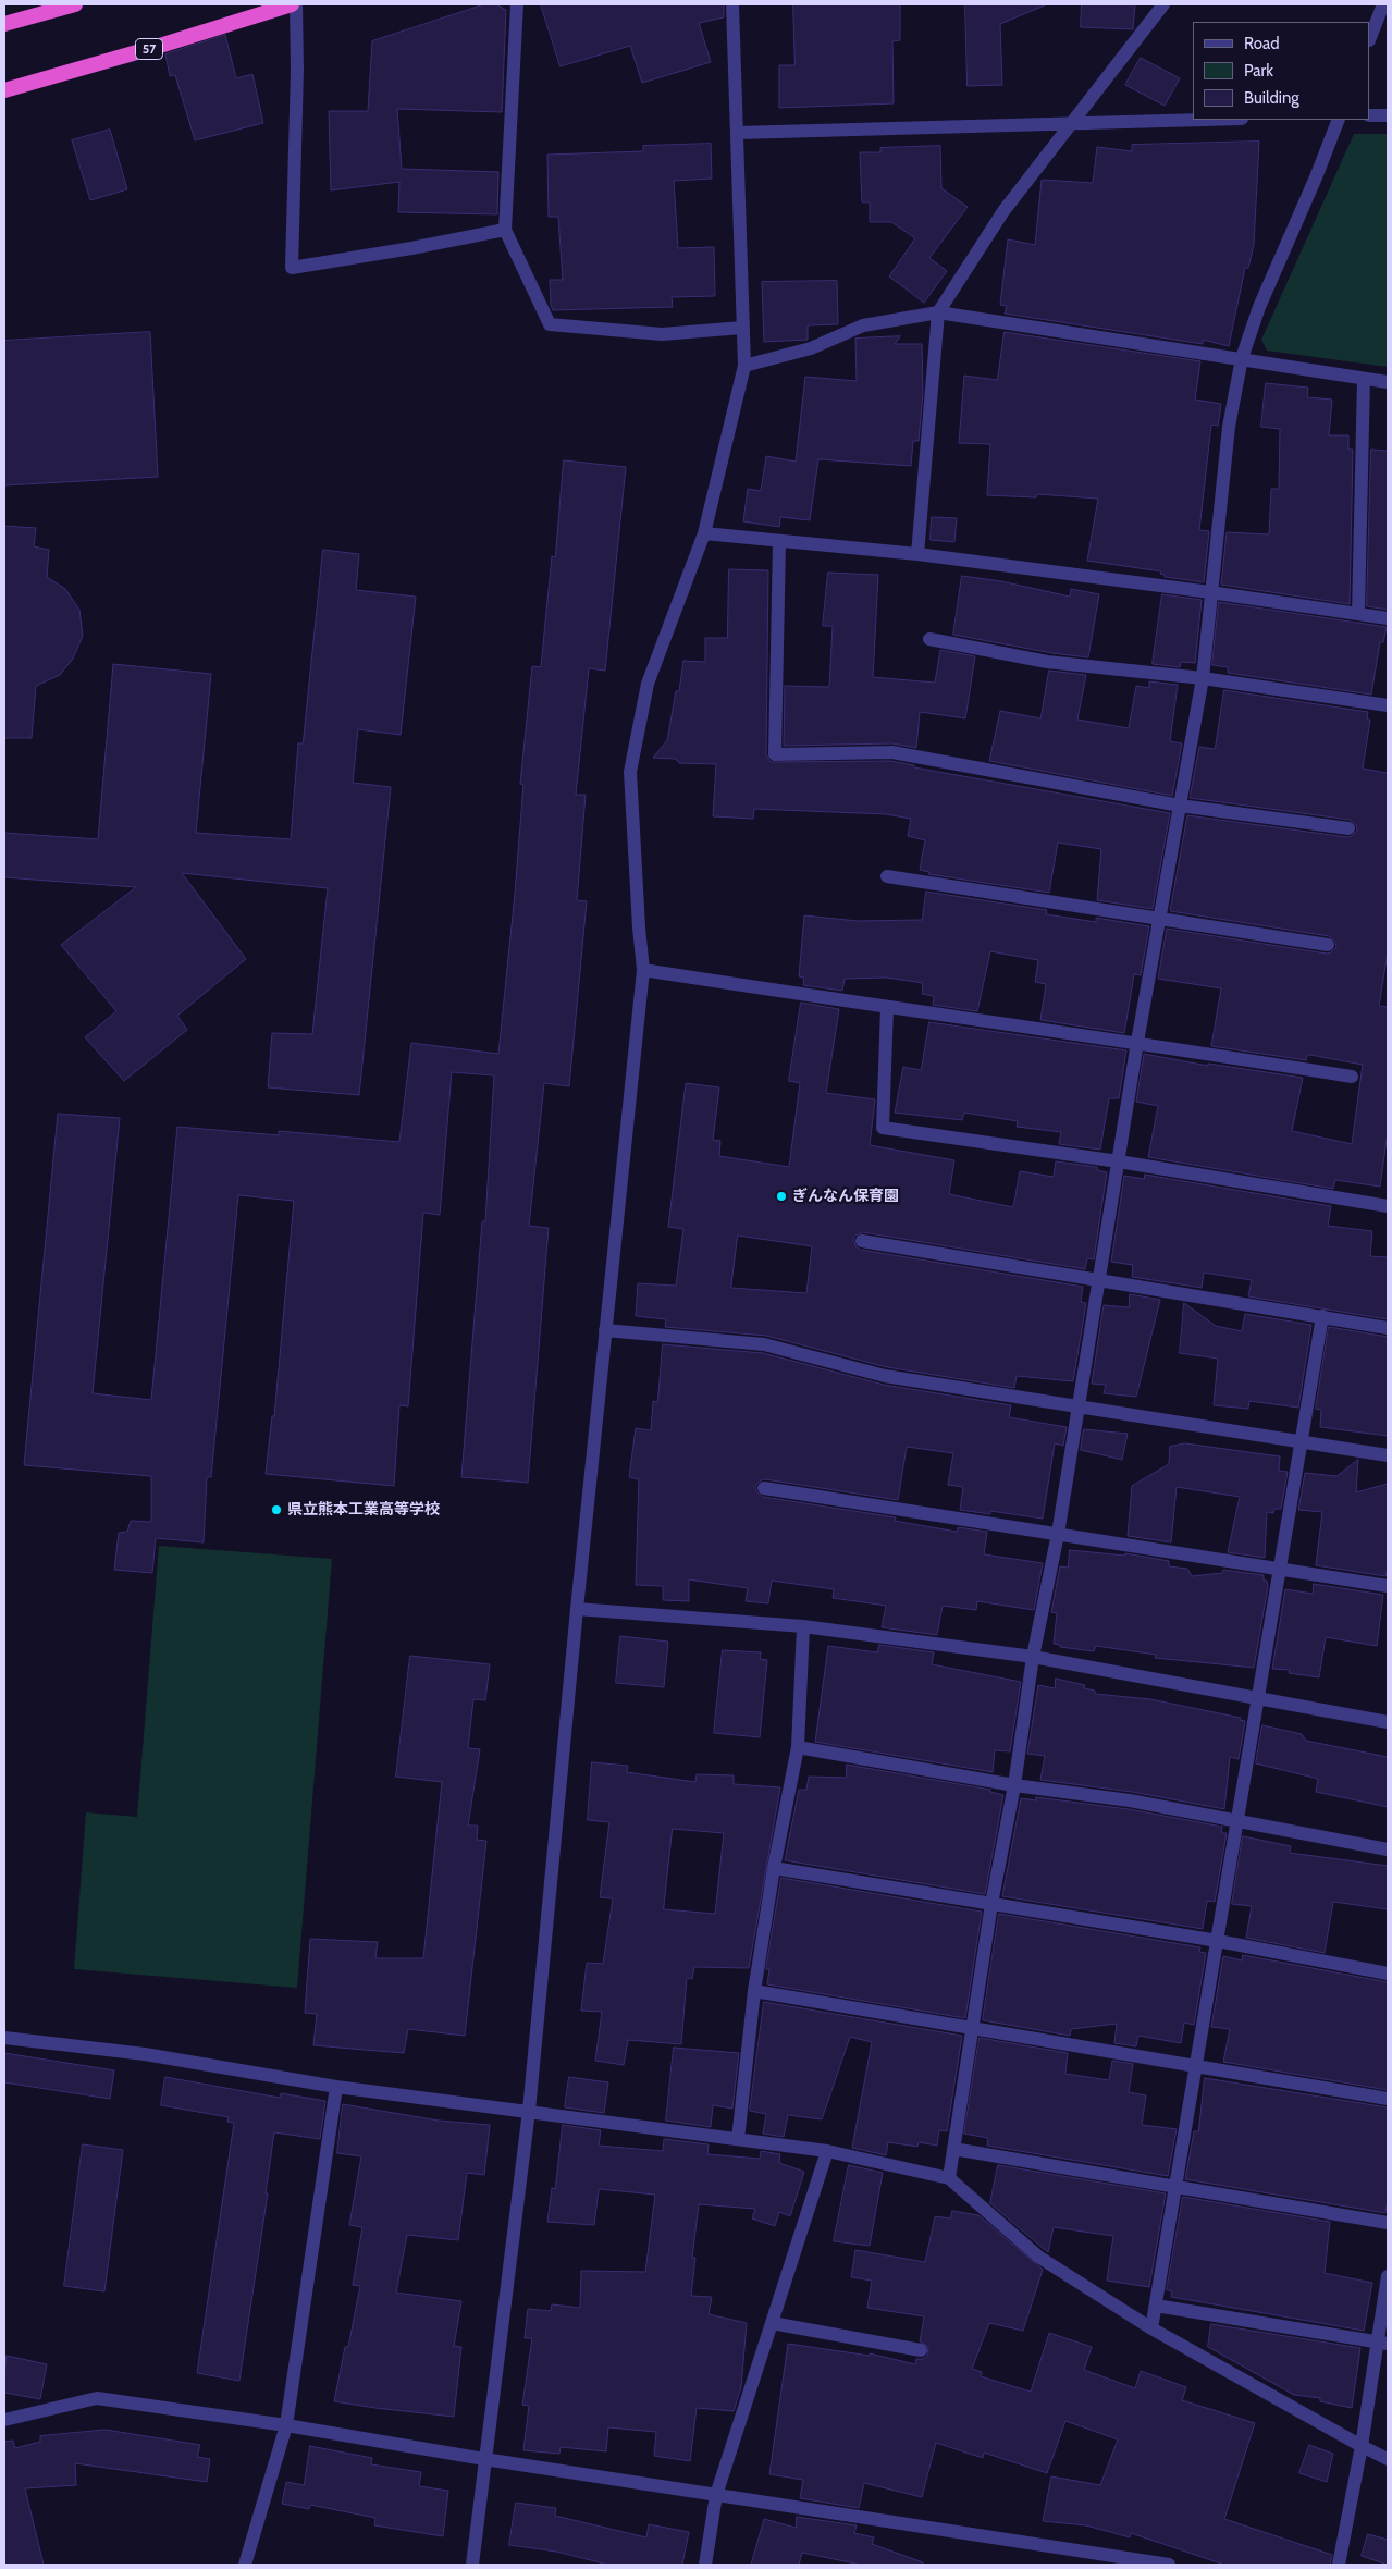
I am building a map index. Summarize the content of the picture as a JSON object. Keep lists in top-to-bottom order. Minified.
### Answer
{"streets":{"highway":["57"]},"places":["ぎんなん保育園","県立熊本工業高等学校"],"legend":["Road","Park","Building"]}
